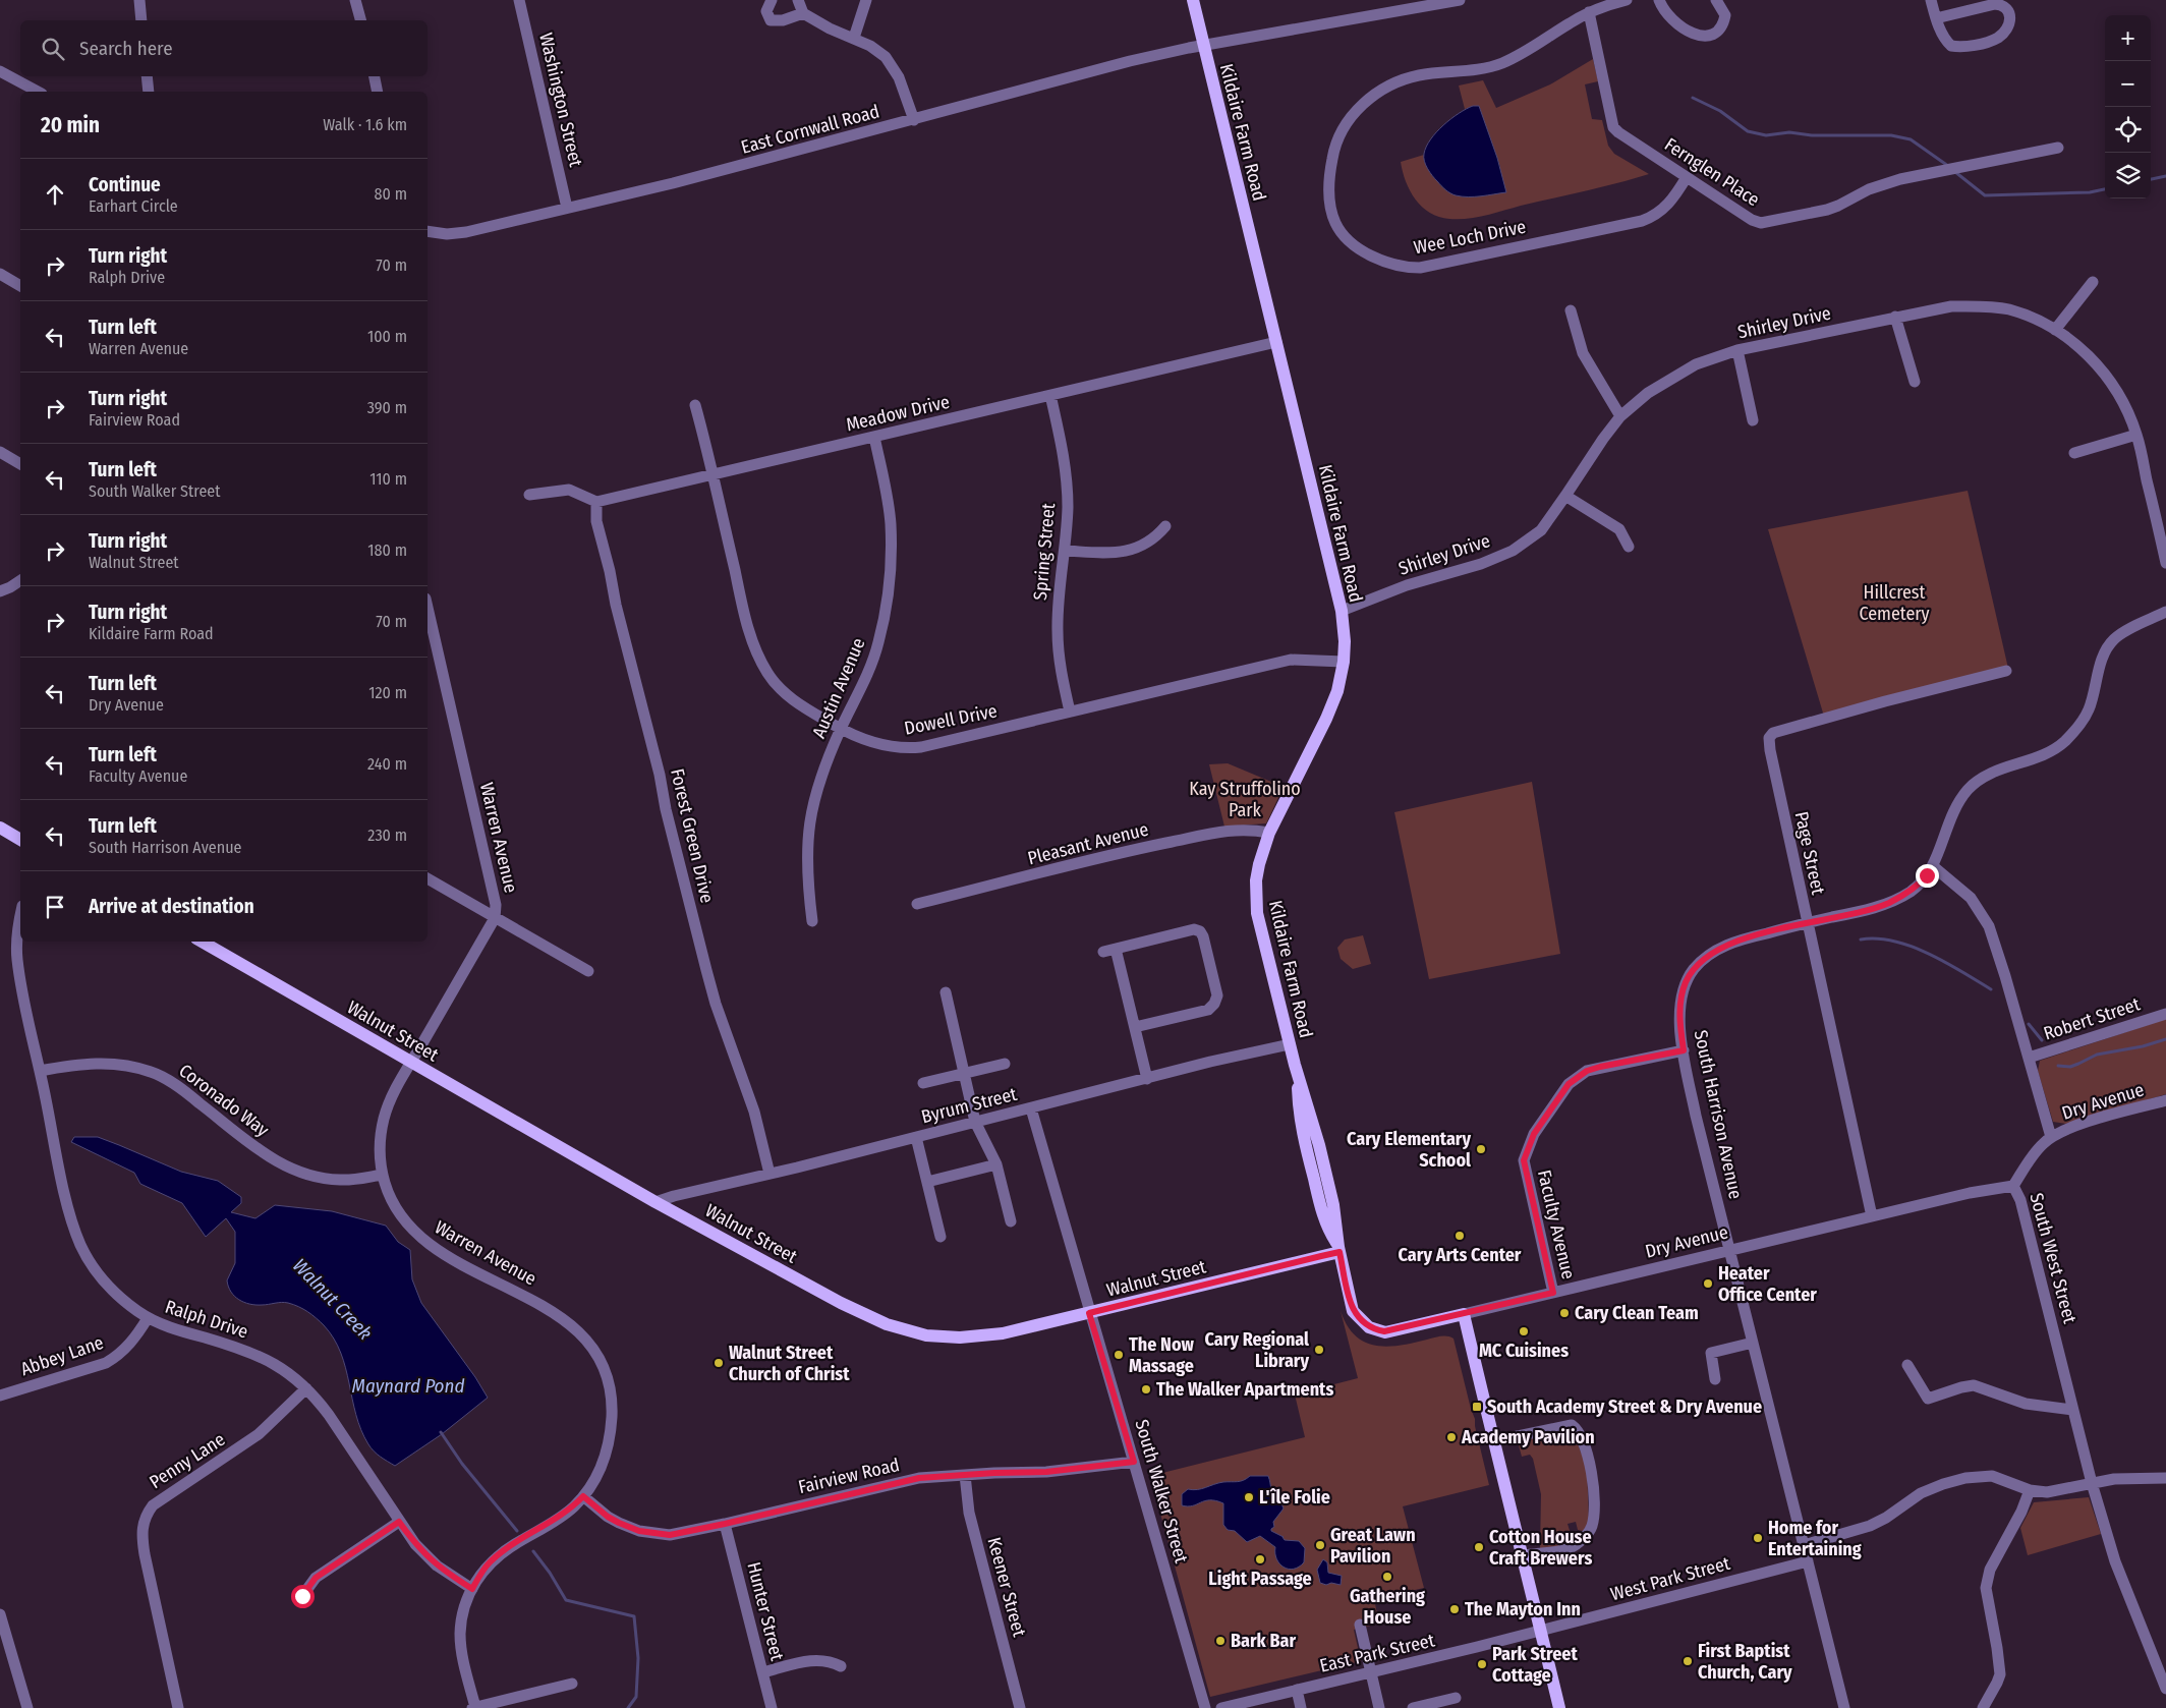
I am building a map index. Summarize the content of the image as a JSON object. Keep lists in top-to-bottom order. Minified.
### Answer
{"streets":{"main road":["Kildaire Farm Road","Walnut Street","Dry Avenue"],"street":["Washington Street","East Cornwall Road","Fernglen Place","Wee Loch Drive","Shirley Drive","Meadow Drive","Spring Street","Austin Avenue","Dowell Drive","Forest Green Drive","Warren Avenue","Pleasant Avenue","Page Street","Robert Street","Coronado Way","Byrum Street","South Harrison Avenue","Faculty Avenue","South West Street","Ralph Drive","Abbey Lane","Penny Lane","Fairview Road","South Walker Street","West Park Street","Keener Street","Hunter Street","East Park Street"]},"crossings":[["Washington Street","East Cornwall Road"],["East Cornwall Road","Kildaire Farm Road"],["Kildaire Farm Road","Shirley Drive"],["Kildaire Farm Road","Meadow Drive"],["Kildaire Farm Road","Dowell Drive"],["Kildaire Farm Road","Pleasant Avenue"],["Kildaire Farm Road","Walnut Street"],["Kildaire Farm Road","Dry Avenue"],["Kildaire Farm Road","Byrum Street"],["Fernglen Place","Wee Loch Drive"],["Meadow Drive","Spring Street"],["Meadow Drive","Austin Avenue"],["Meadow Drive","Dowell Drive"],["Meadow Drive","Forest Green Drive"],["Spring Street","Dowell Drive"],["Austin Avenue","Dowell Drive"],["Forest Green Drive","Byrum Street"],["Warren Avenue","Walnut Street"],["Warren Avenue","Coronado Way"],["Warren Avenue","Ralph Drive"],["Warren Avenue","Fairview Road"],["Page Street","Dry Avenue"],["Page Street","South Harrison Avenue"],["Walnut Street","Byrum Street"],["Walnut Street","South Walker Street"],["Coronado Way","Ralph Drive"],["Dry Avenue","South Harrison Avenue"],["Dry Avenue","Faculty Avenue"],["Dry Avenue","South West Street"],["Byrum Street","South Walker Street"],["South Harrison Avenue","Faculty Avenue"],["South Harrison Avenue","West Park Street"],["Ralph Drive","Abbey Lane"],["Ralph Drive","Penny Lane"],["Fairview Road","South Walker Street"],["Fairview Road","Keener Street"],["Fairview Road","Hunter Street"],["West Park Street","East Park Street"]],"water":["Walnut Creek","Maynard Pond"],"parks":["Hillcrest Cemetery","Kay Struffolino Park"],"places":{"other":["Cary Elementary School","Cary Arts Center","Heater Office Center","Cary Clean Team","MC Cuisines","Cary Regional Library","The Now Massage","Walnut Street Church of Christ","The Walker Apartments","Academy Pavilion","L'île Folie","Home for Entertaining","Great Lawn Pavilion","Cotton House Craft Brewers","Light Passage","Gathering House","The Mayton Inn","Bark Bar","First Baptist Church, Cary","Park Street Cottage"],"transit":["South Academy Street & Dry Avenue"]},"page":{"map_buttons":["+","−"],"search":"Search here","heading":["20 min","Walk · 1.6 km"],"list":[["Continue","Earhart Circle","80 m"],["Turn right","Ralph Drive","70 m"],["Turn left","Warren Avenue","100 m"],["Turn right","Fairview Road","390 m"],["Turn left","South Walker Street","110 m"],["Turn right","Walnut Street","180 m"],["Turn right","Kildaire Farm Road","70 m"],["Turn left","Dry Avenue","120 m"],["Turn left","Faculty Avenue","240 m"],["Turn left","South Harrison Avenue","230 m"],"Arrive at destination"]}}
